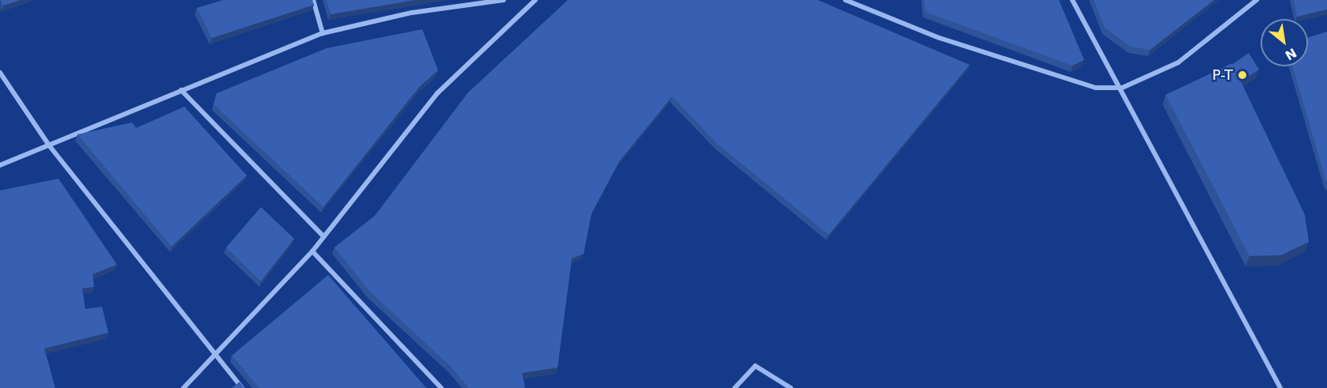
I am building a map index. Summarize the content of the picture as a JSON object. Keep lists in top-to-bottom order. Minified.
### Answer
{"places":["P-T"],"north":"bottom right"}
